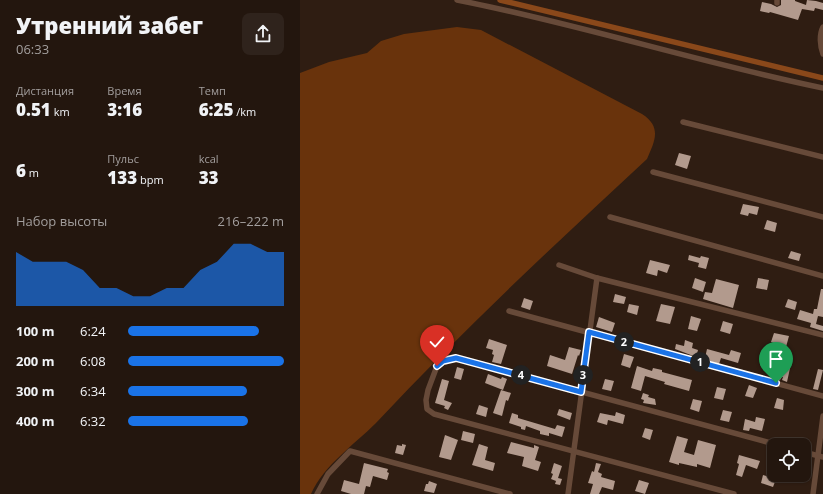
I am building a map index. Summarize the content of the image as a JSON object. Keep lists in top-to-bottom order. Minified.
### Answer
{"page":{"heading":["Утренний забег","06:33"],"stats":[["Дистанция","0.51 km"],["Время","3:16"],["Темп","6:25 /km"],["6 m"],["Пульс","133 bpm"],["kcal","33"]],"chart":["Набор высоты","216–222 m"],"list":[{"name":"100 m","note":"6:24"},{"name":"200 m","note":"6:08"},{"name":"300 m","note":"6:34"},{"name":"400 m","note":"6:32"}],"pins":["2","1","3","4"]}}
